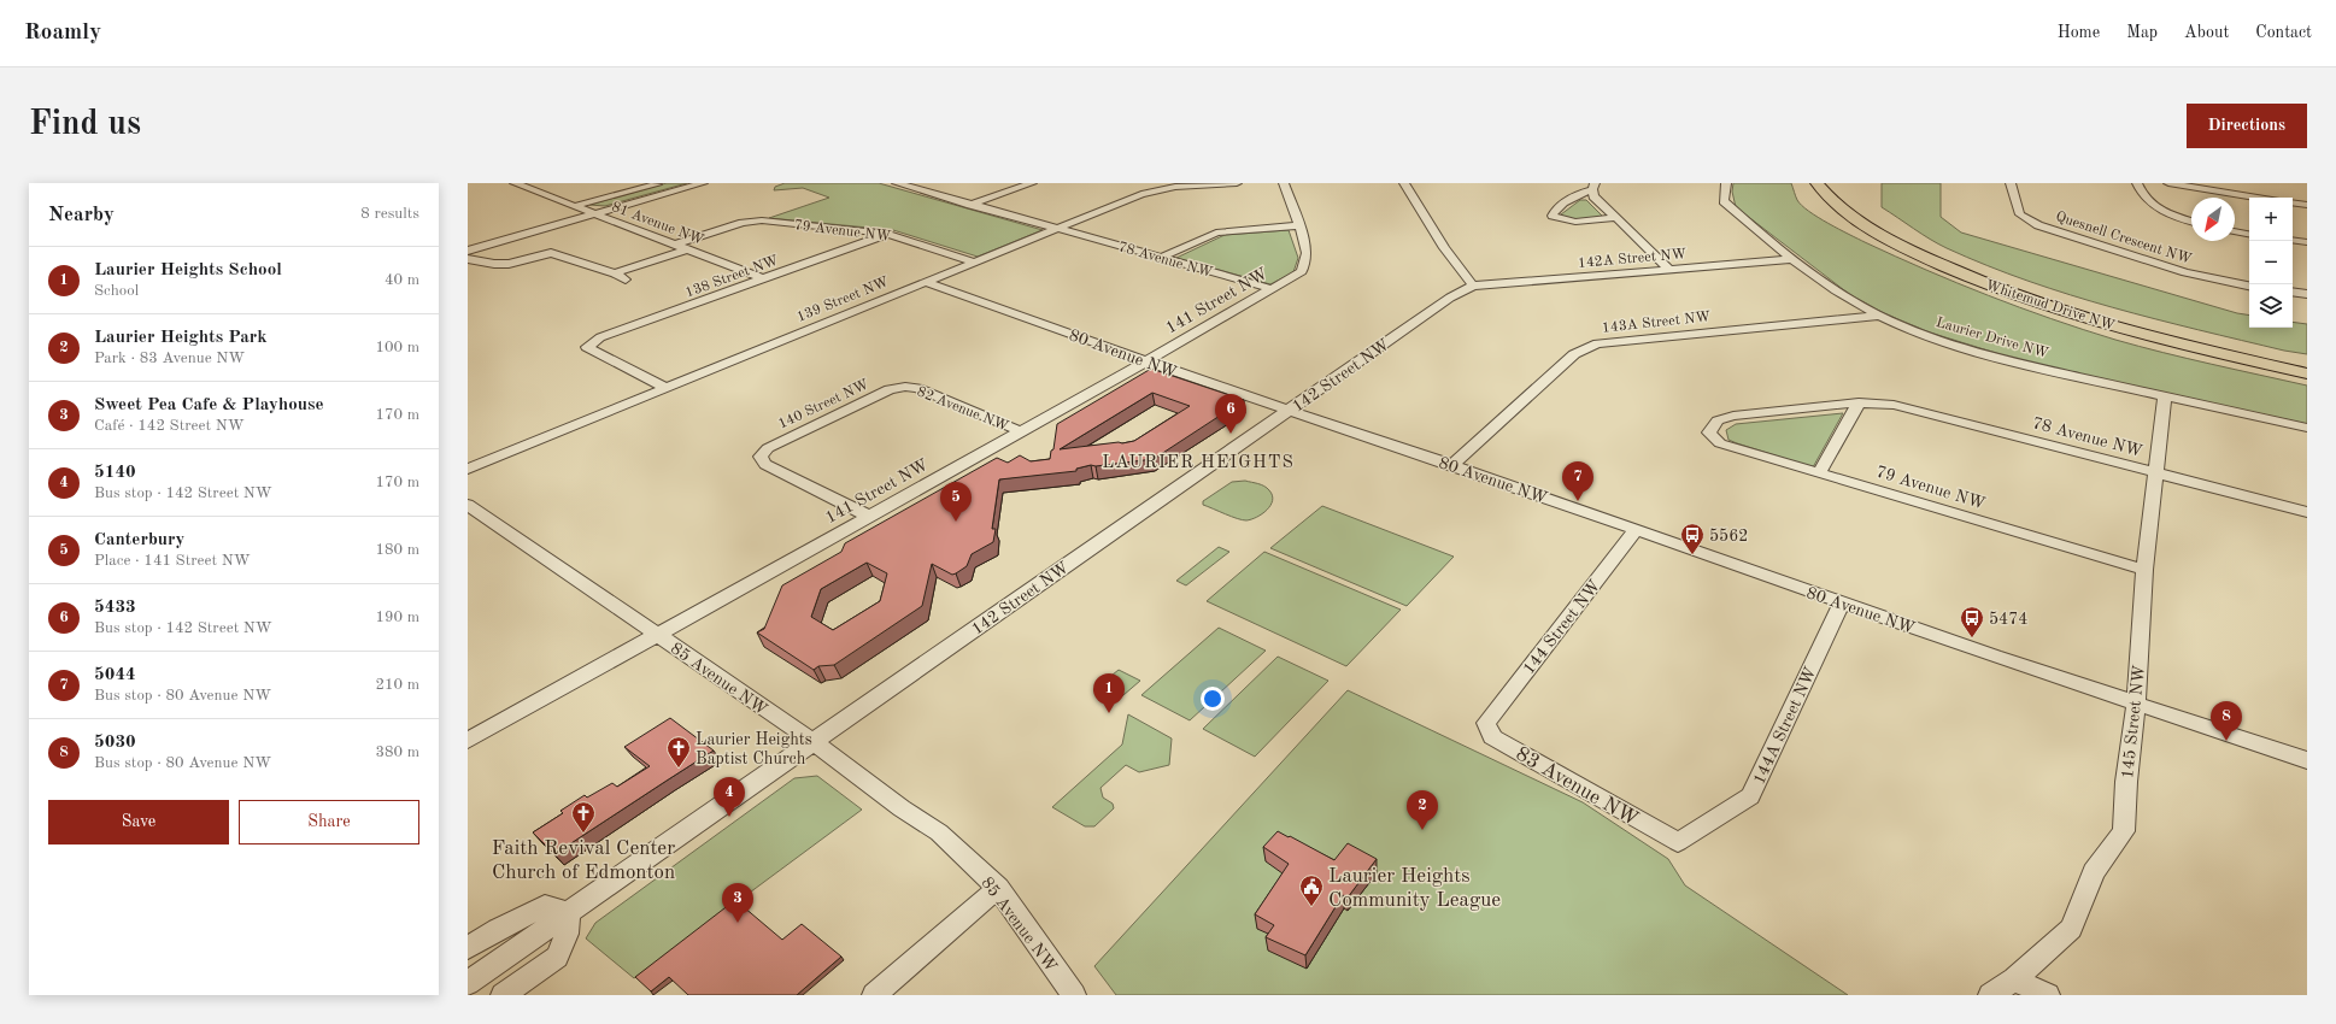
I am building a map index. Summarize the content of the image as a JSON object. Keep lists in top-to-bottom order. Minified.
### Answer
{"streets":{"highway":["Whitemud Drive NW"],"street":["81 Avenue NW","79 Avenue NW","Quesnell Crescent NW","142A Street NW","78 Avenue NW","138 Street NW","139 Street NW","141 Street NW","143A Street NW","Laurier Drive NW","80 Avenue NW","142 Street NW","140 Street NW","82 Avenue NW","144 Street NW","85 Avenue NW","145 Street NW","144A Street NW","83 Avenue NW"]},"crossings":[["81 Avenue NW","79 Avenue NW"],["81 Avenue NW","138 Street NW"],["79 Avenue NW","78 Avenue NW"],["79 Avenue NW","138 Street NW"],["79 Avenue NW","139 Street NW"],["79 Avenue NW","145 Street NW"],["142A Street NW","Laurier Drive NW"],["142A Street NW","142 Street NW"],["78 Avenue NW","139 Street NW"],["78 Avenue NW","141 Street NW"],["78 Avenue NW","145 Street NW"],["138 Street NW","139 Street NW"],["139 Street NW","80 Avenue NW"],["141 Street NW","80 Avenue NW"],["141 Street NW","140 Street NW"],["141 Street NW","82 Avenue NW"],["141 Street NW","85 Avenue NW"],["143A Street NW","Laurier Drive NW"],["143A Street NW","80 Avenue NW"],["Laurier Drive NW","145 Street NW"],["80 Avenue NW","142 Street NW"],["80 Avenue NW","144 Street NW"],["80 Avenue NW","145 Street NW"],["80 Avenue NW","144A Street NW"],["142 Street NW","85 Avenue NW"],["140 Street NW","82 Avenue NW"],["144 Street NW","83 Avenue NW"],["144A Street NW","83 Avenue NW"]],"districts":["LAURIER HEIGHTS"],"places":{"bus stop":["5562","5474"],"church":["Laurier Heights Baptist Church","Faith Revival Center Church of Edmonton"],"public building":["Laurier Heights Community League"]},"north":"bottom left","page":{"header":"Roamly","nav":["Home","Map","About","Contact"],"buttons":["Directions",["Save","Share"]],"title":"Find us","heading":["Nearby","8 results"],"map_buttons":["+","−"],"list":[{"mark":"1","name":"Laurier Heights School","note":"School","value":"40 m"},{"mark":"2","name":"Laurier Heights Park","note":"Park · 83 Avenue NW","value":"100 m"},{"mark":"3","name":"Sweet Pea Cafe & Playhouse","note":"Café · 142 Street NW","value":"170 m"},{"mark":"4","name":"5140","note":"Bus stop · 142 Street NW","value":"170 m"},{"mark":"5","name":"Canterbury","note":"Place · 141 Street NW","value":"180 m"},{"mark":"6","name":"5433","note":"Bus stop · 142 Street NW","value":"190 m"},{"mark":"7","name":"5044","note":"Bus stop · 80 Avenue NW","value":"210 m"},{"mark":"8","name":"5030","note":"Bus stop · 80 Avenue NW","value":"380 m"}],"pins":["6","7","5","1","8","4","2","3"]}}
